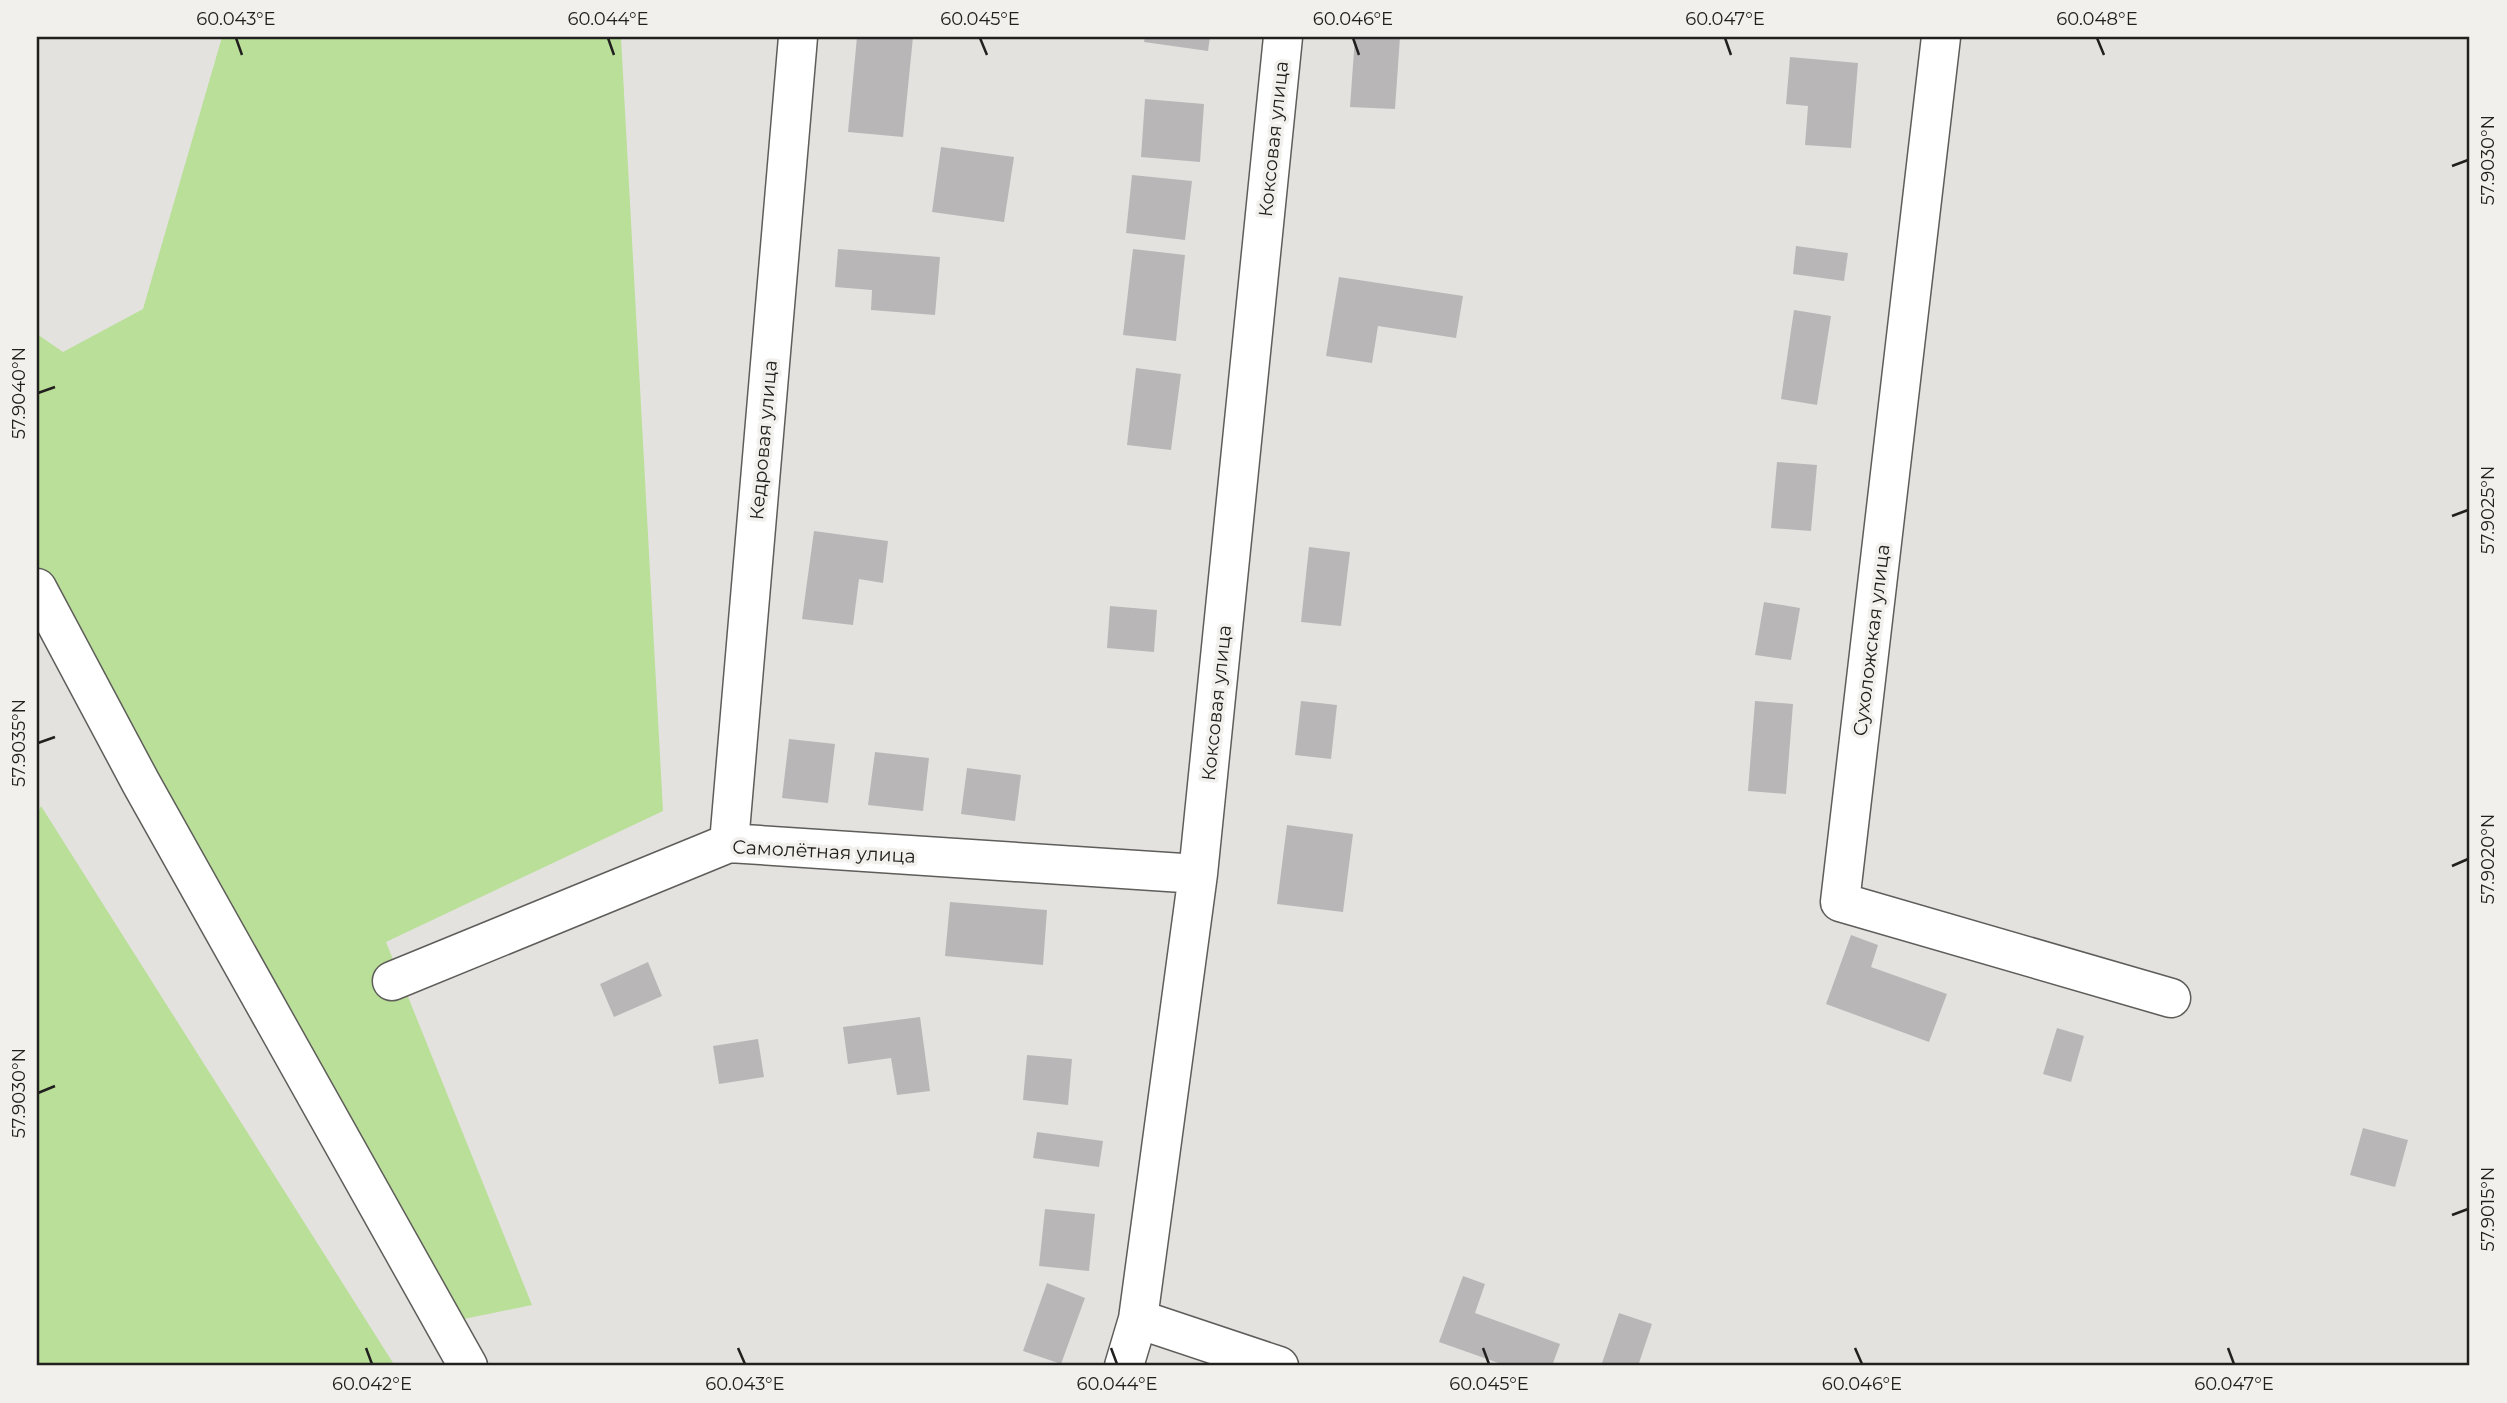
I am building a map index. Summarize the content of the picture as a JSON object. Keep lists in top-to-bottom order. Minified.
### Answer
{"streets":{"street":["Коксовая улица","Кедровая улица","Сухоложская улица","Самолётная улица"]},"crossings":[["Коксовая улица","Самолётная улица"],["Кедровая улица","Самолётная улица"]],"coordinates":["60.043°E","60.044°E","60.045°E","60.046°E","60.047°E","60.048°E","57.9030°N","57.9040°N","57.9025°N","57.9035°N","57.9020°N","57.9015°N","60.042°E"]}
